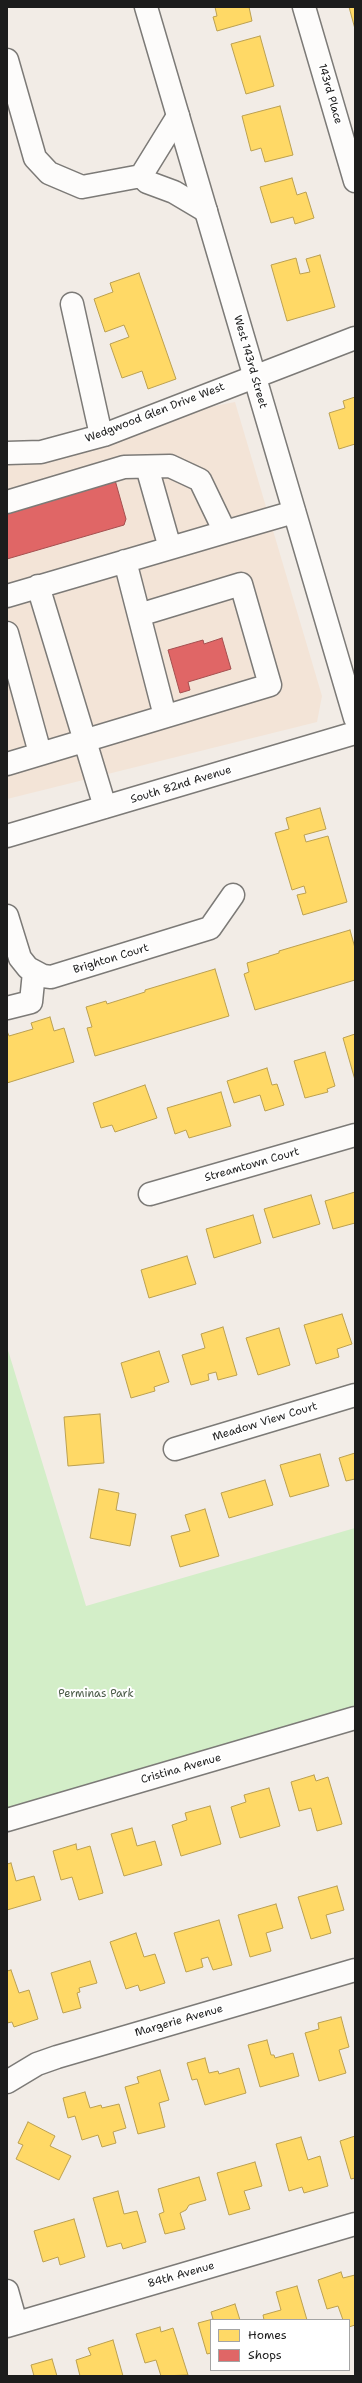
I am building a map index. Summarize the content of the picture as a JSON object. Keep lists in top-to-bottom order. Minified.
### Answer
{"streets":{"street":["143rd Place","West 143rd Street","Wedgwood Glen Drive West","South 82nd Avenue","Brighton Court","Streamtown Court","Meadow View Court","Cristina Avenue","Margerie Avenue","84th Avenue"]},"crossings":[["West 143rd Street","Wedgwood Glen Drive West"]],"parks":["Perminas Park"],"legend":["Homes","Shops"]}
